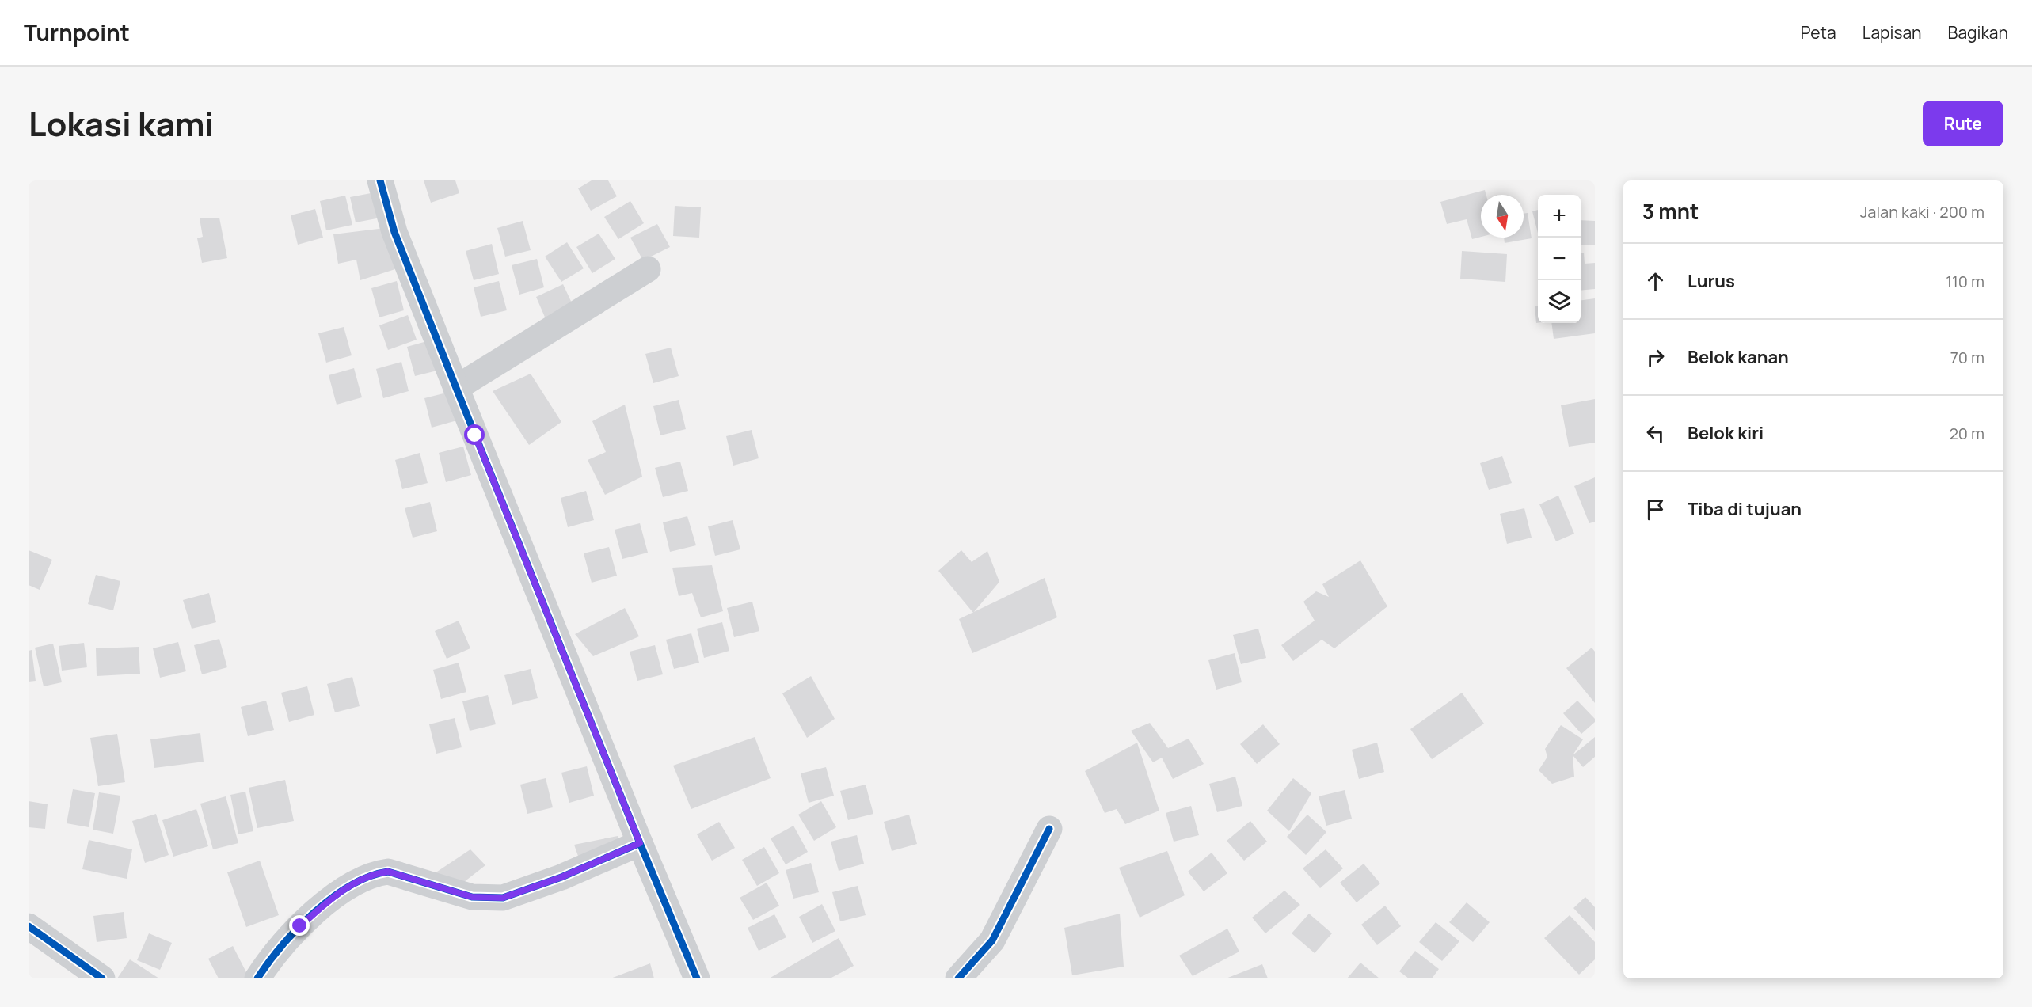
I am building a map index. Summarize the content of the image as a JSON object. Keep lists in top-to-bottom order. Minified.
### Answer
{"north":"bottom","page":{"header":"Turnpoint","nav":["Peta","Lapisan","Bagikan"],"title":"Lokasi kami","buttons":"Rute","heading":["3 mnt","Jalan kaki · 200 m"],"map_buttons":["+","−"],"list":[["Lurus","110 m"],["Belok kanan","70 m"],["Belok kiri","20 m"],"Tiba di tujuan"]}}
